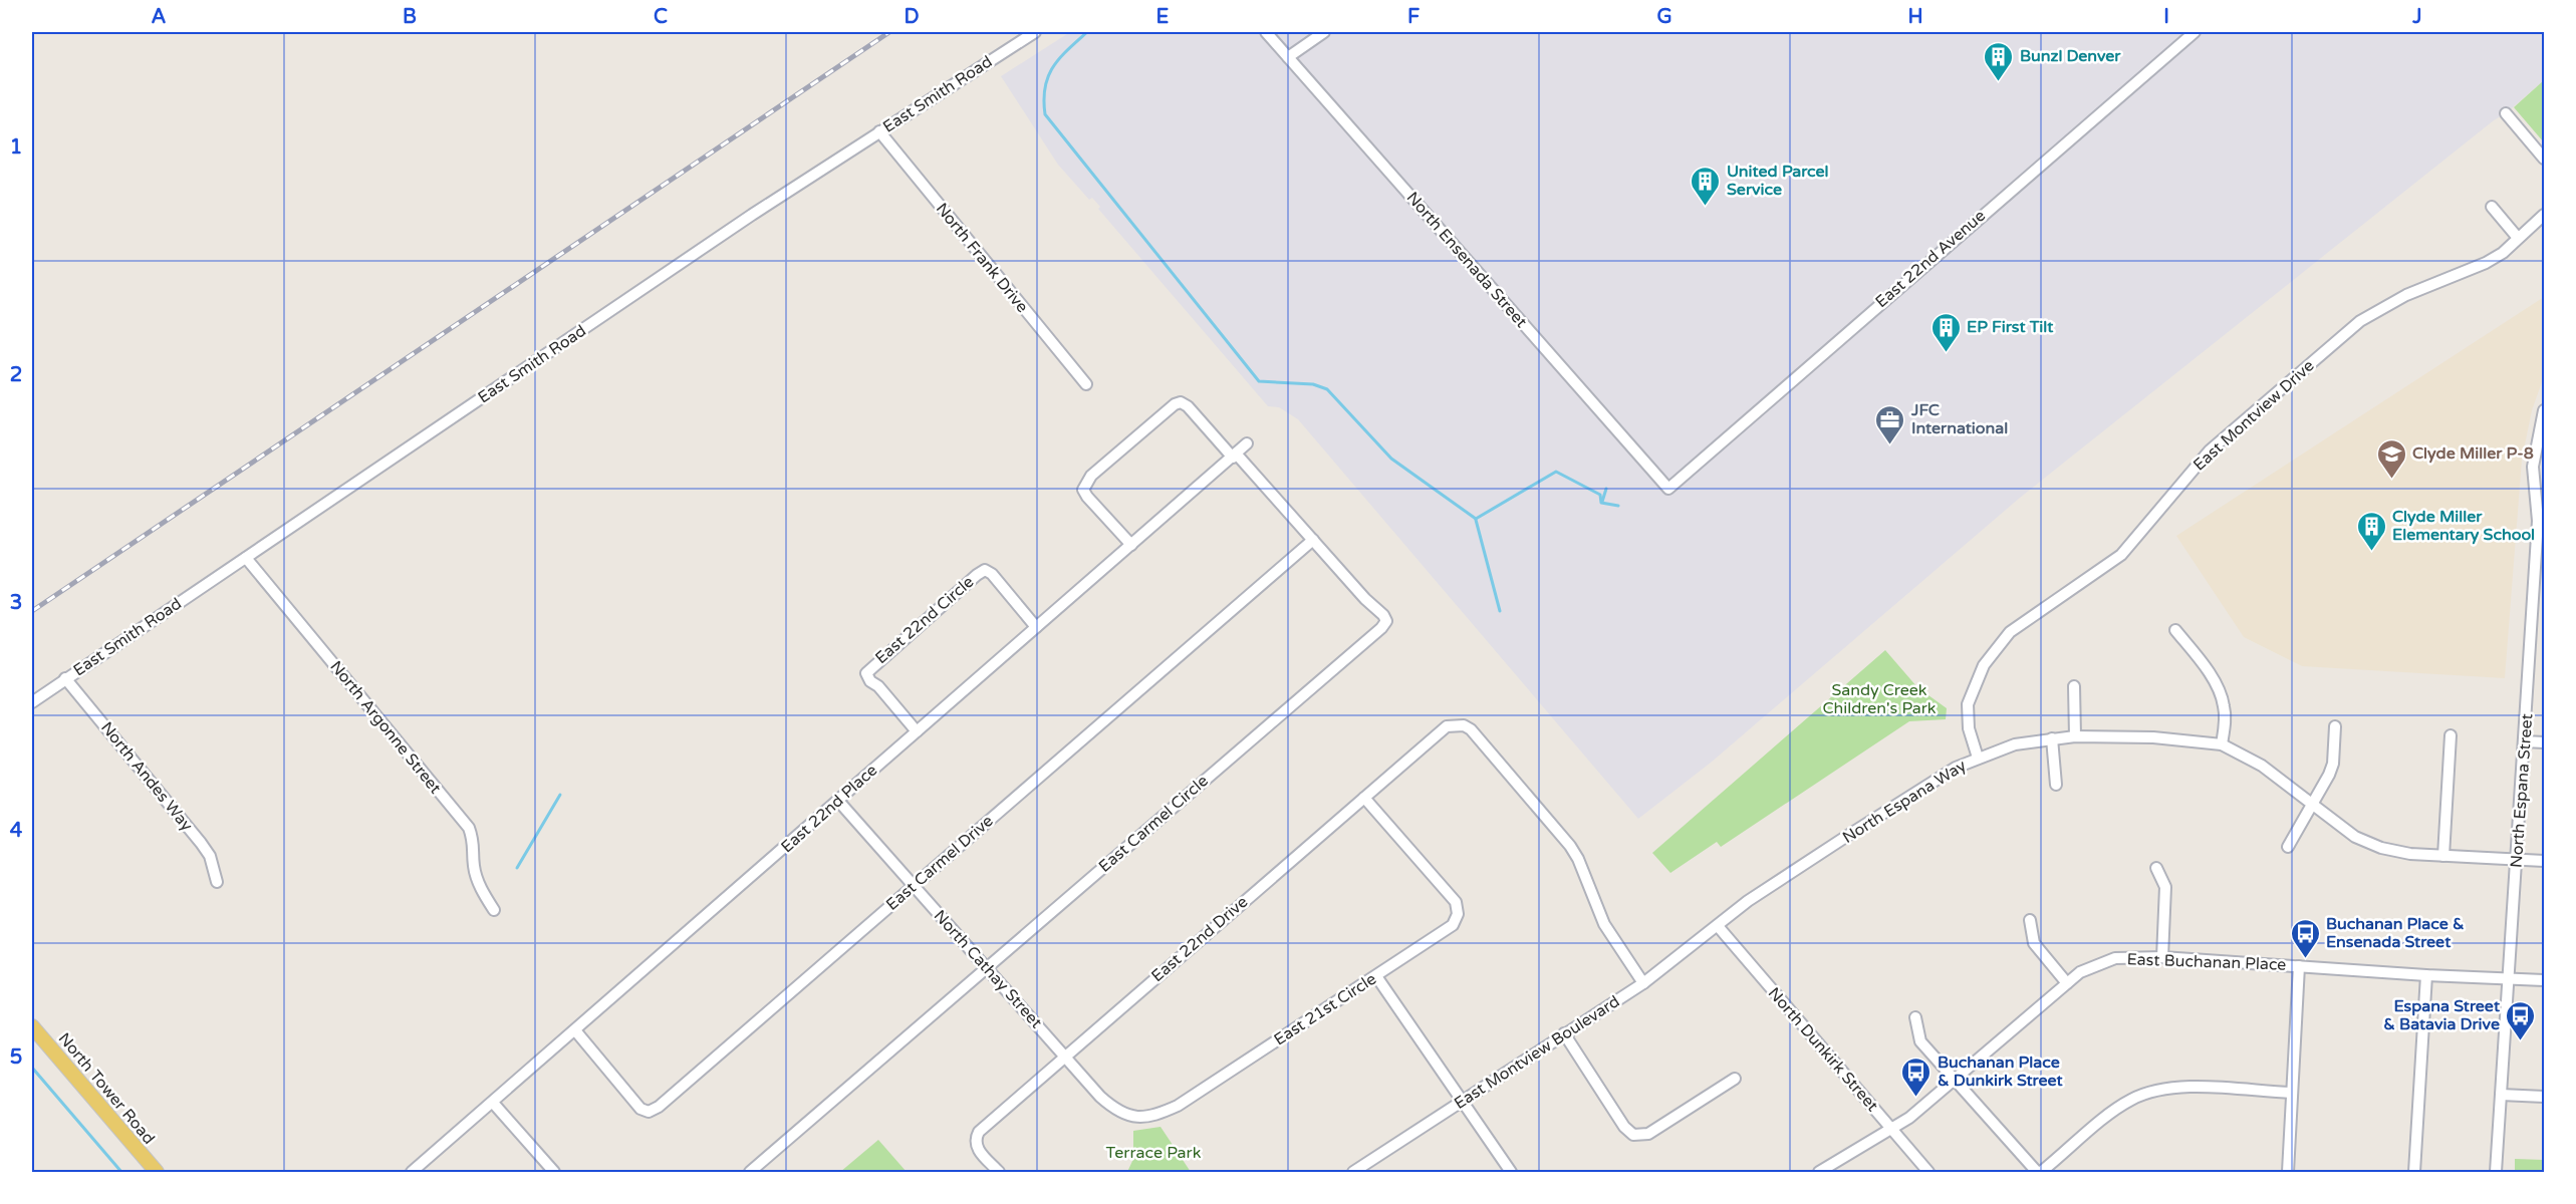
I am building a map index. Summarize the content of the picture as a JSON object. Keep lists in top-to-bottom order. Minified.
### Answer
{"streets":{"main road":["North Tower Road"],"street":["East Smith Road","North Frank Drive","East 22nd Avenue","North Ensenada Street","East Montview Drive","East 22nd Circle","North Argonne Street","North Andes Way","North Espana Street","North Espana Way","East 22nd Place","East Carmel Circle","East Carmel Drive","East 22nd Drive","East Buchanan Place","North Cathay Street","East 21st Circle","North Dunkirk Street","East Montview Boulevard"]},"crossings":[["East Smith Road","North Frank Drive"],["East Smith Road","North Argonne Street"],["East Smith Road","North Andes Way"],["East 22nd Avenue","North Ensenada Street"],["East Montview Drive","North Espana Way"],["East 22nd Circle","East 22nd Place"],["North Espana Street","North Espana Way"],["North Espana Street","East Buchanan Place"],["North Espana Way","North Dunkirk Street"],["North Espana Way","East Montview Boulevard"],["East 22nd Place","East Carmel Circle"],["East 22nd Place","East Carmel Drive"],["East 22nd Place","North Cathay Street"],["East Carmel Circle","East Carmel Drive"],["East Carmel Circle","North Cathay Street"],["East Carmel Drive","North Cathay Street"],["East 22nd Drive","North Cathay Street"],["East 22nd Drive","East 21st Circle"],["East 22nd Drive","East Montview Boulevard"],["East Buchanan Place","North Dunkirk Street"],["North Cathay Street","East 21st Circle"],["North Dunkirk Street","East Montview Boulevard"]],"parks":["Sandy Creek Children's Park","Terrace Park"],"places":{"building":["Bunzl Denver","United Parcel Service","EP First Tilt","Clyde Miller Elementary School"],"office":["JFC International"],"school or university":["Clyde Miller P-8"],"bus stop":["Buchanan Place & Ensenada Street","Espana Street & Batavia Drive","Buchanan Place & Dunkirk Street"]},"grid":{"columns":["A","B","C","D","E","F","G","H","I","J"],"rows":["1","2","3","4","5"]}}
